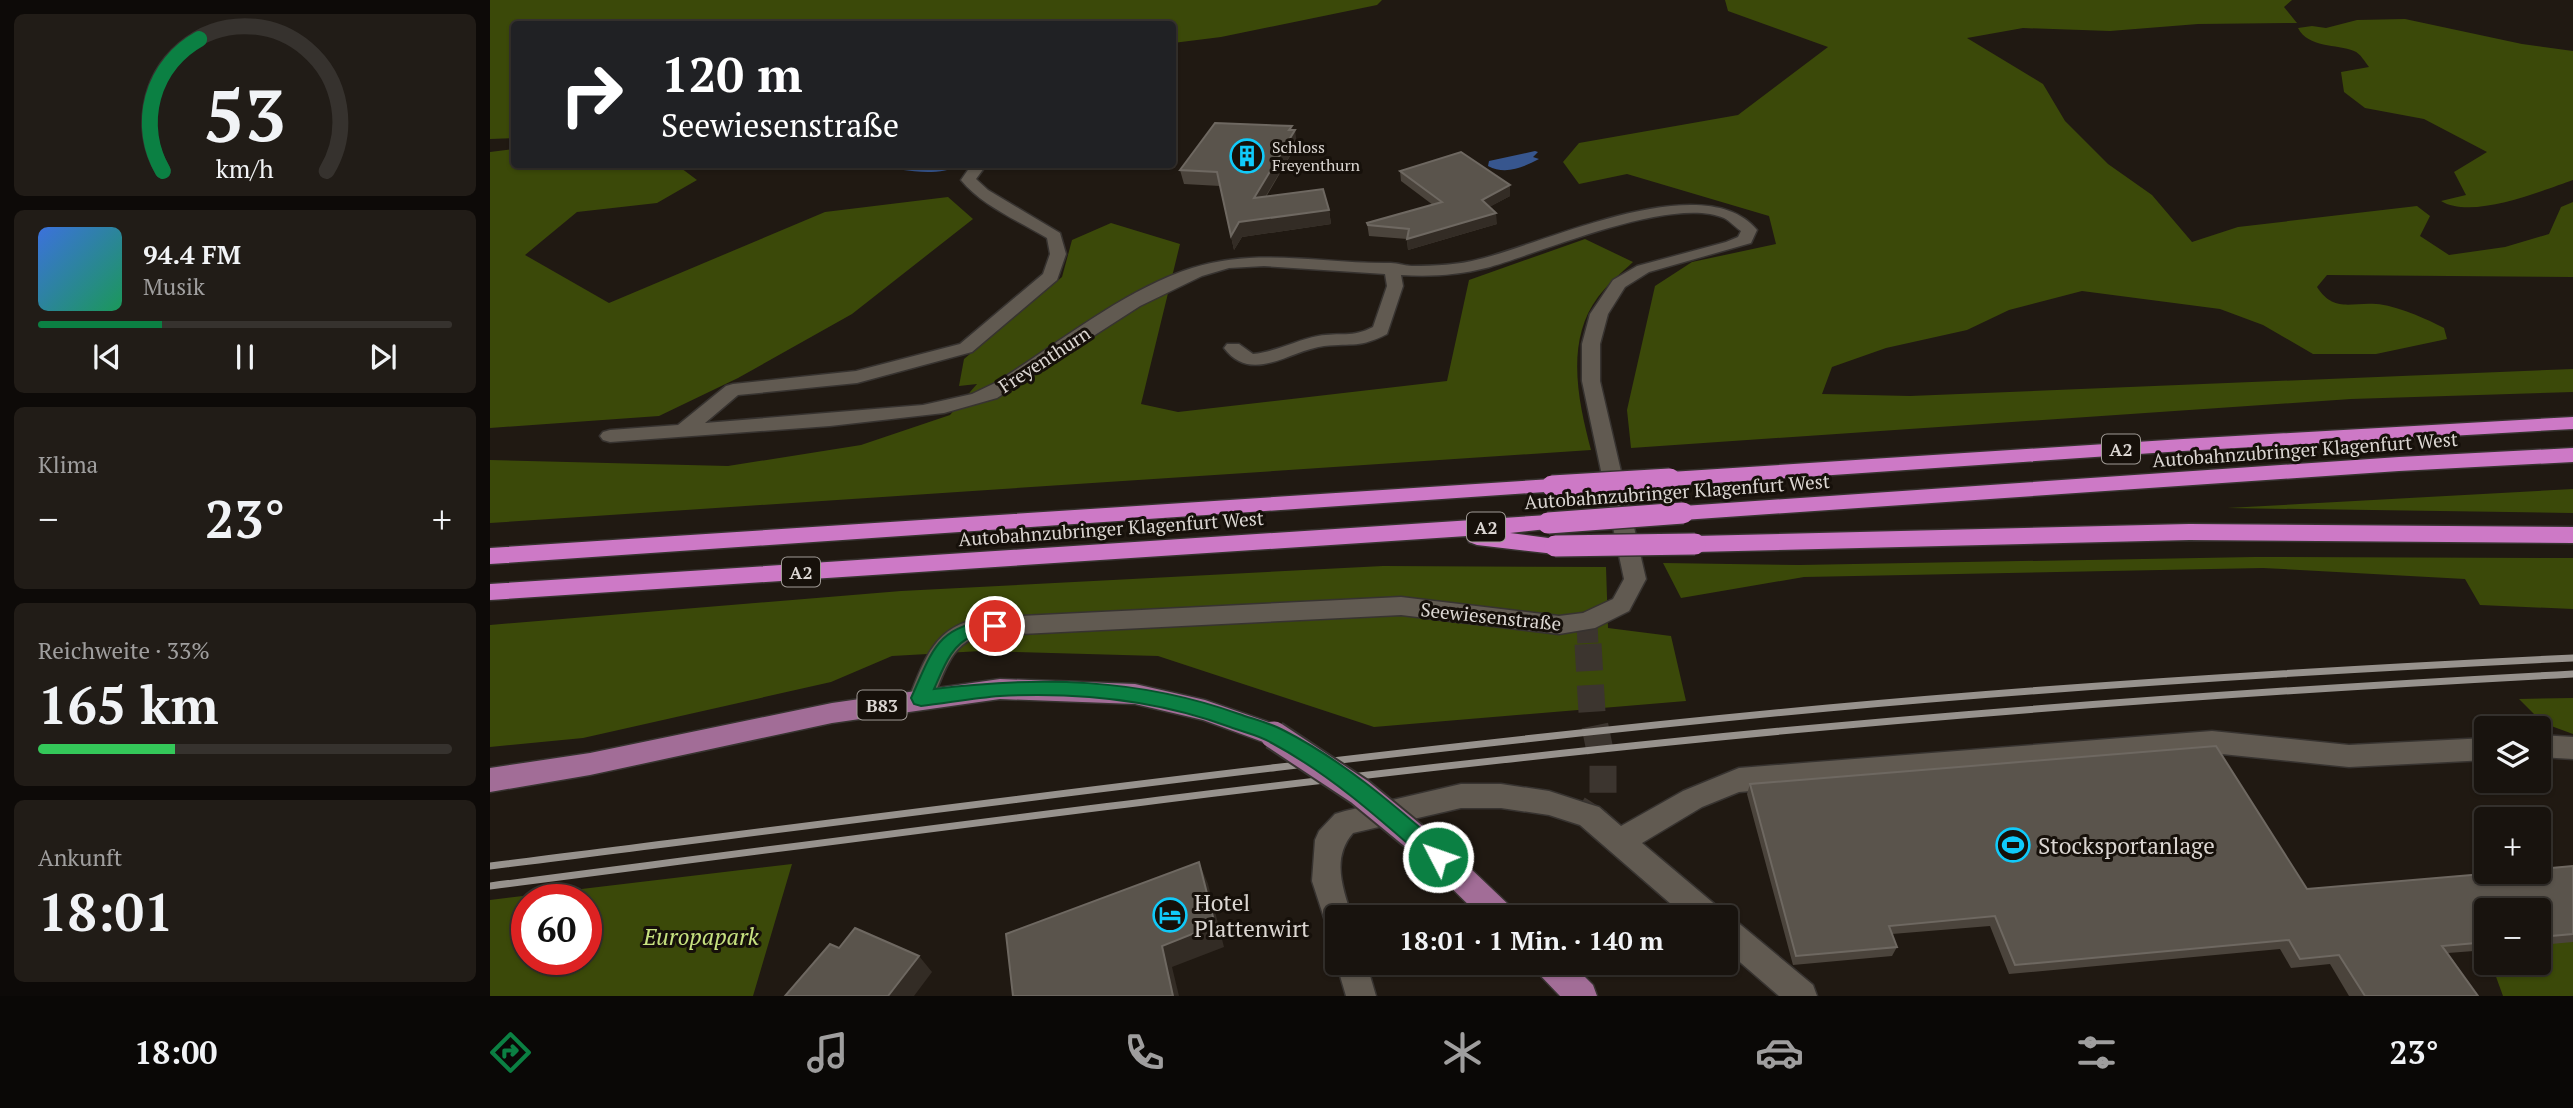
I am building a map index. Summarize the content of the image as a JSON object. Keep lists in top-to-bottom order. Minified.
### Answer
{"streets":{"highway":["A2","Autobahnzubringer Klagenfurt West"],"main road":["B83"],"street":["Freyenthurn","Seewiesenstraße"]},"crossings":[["Freyenthurn","Seewiesenstraße"],["Seewiesenstraße","B83"]],"parks":["Europapark"],"places":{"building":["Schloss Freyenthurn"],"sports":["Stocksportanlage"],"hotel":["Hotel Plattenwirt"]},"page":{"turn":["120 m","Seewiesenstraße"],"song":["94.4 FM","Musik"],"tile":["Klima",["Reichweite · 33%","165 km"],["Ankunft","18:01"]],"heat":["−","23°","+"],"map_buttons":["+","−"],"limit":"60","trip":"18:01 · 1 Min. · 140 m","tabs":["18:00","23°"],"gauge":["53","km/h"]}}
